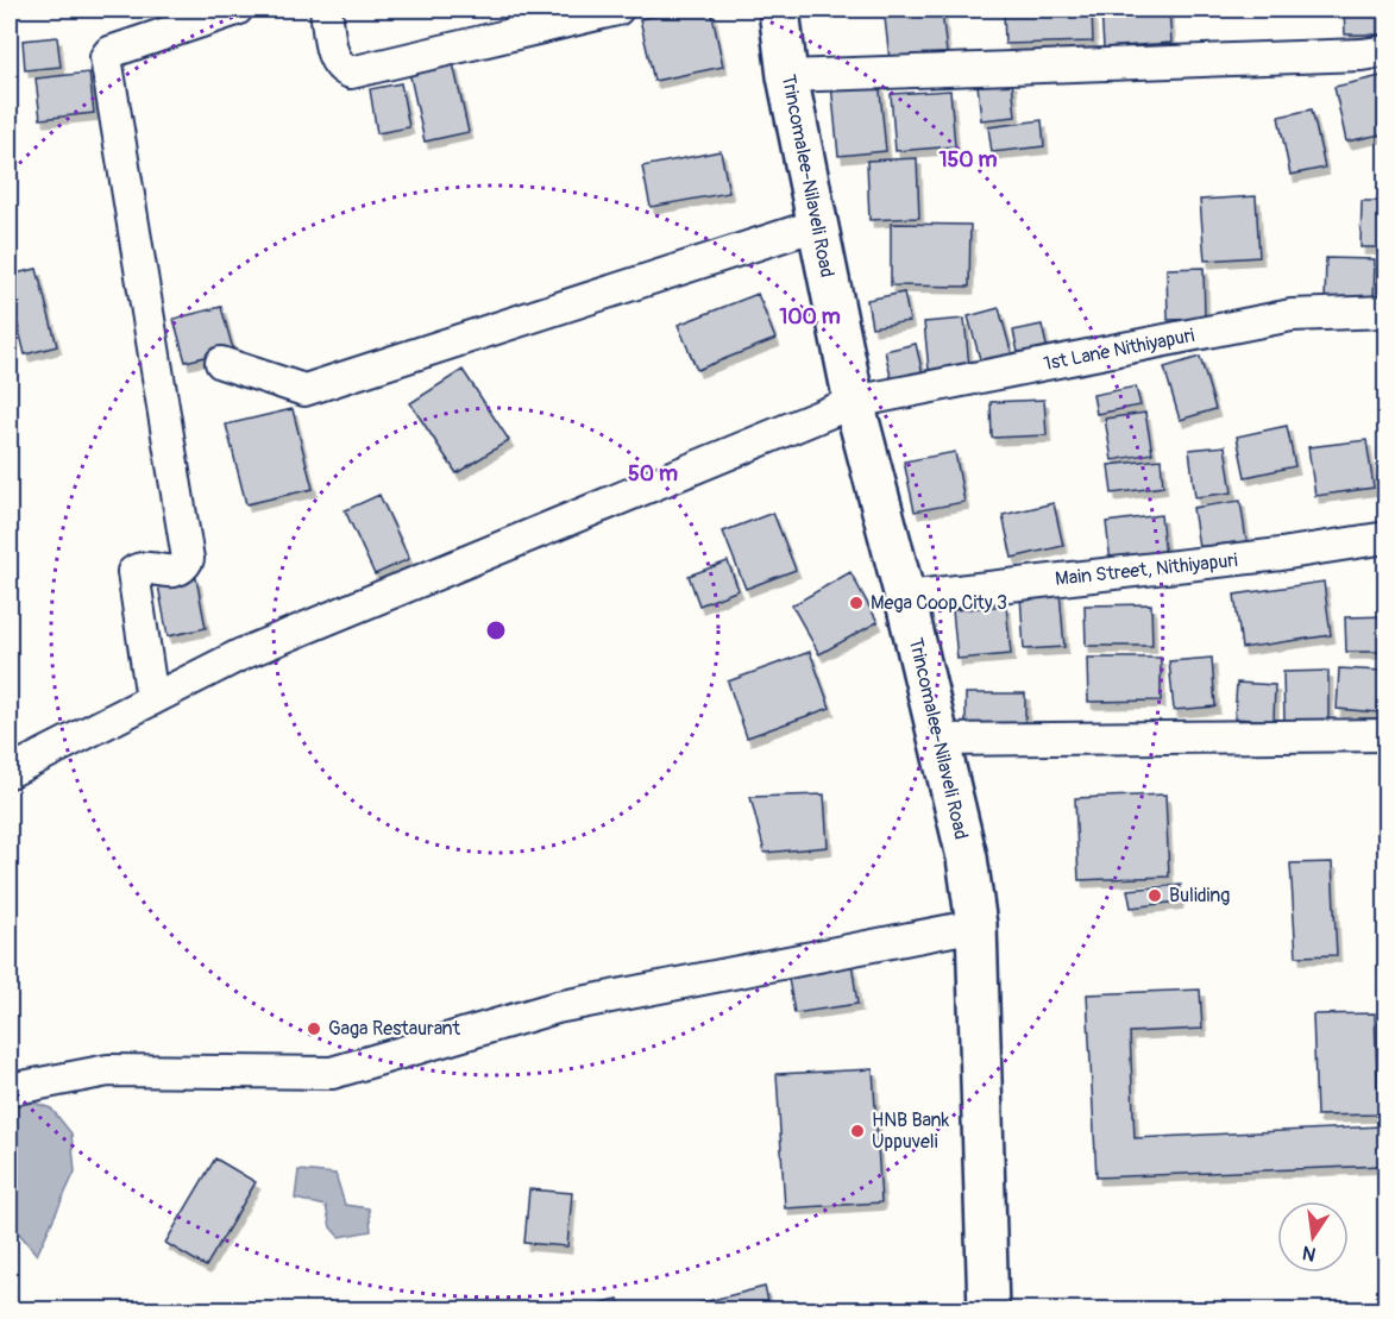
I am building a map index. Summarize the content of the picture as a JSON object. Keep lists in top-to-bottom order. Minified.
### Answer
{"streets":{"main road":["Trincomalee-Nilaveli Road"],"street":["1st Lane Nithiyapuri","Main Street, Nithiyapuri"]},"crossings":[["Trincomalee-Nilaveli Road","1st Lane Nithiyapuri"],["Trincomalee-Nilaveli Road","Main Street, Nithiyapuri"]],"places":["Mega Coop City 3","Buliding","Gaga Restaurant","HNB Bank Uppuveli"],"north":"bottom","rings":["150 m","100 m","50 m"]}
